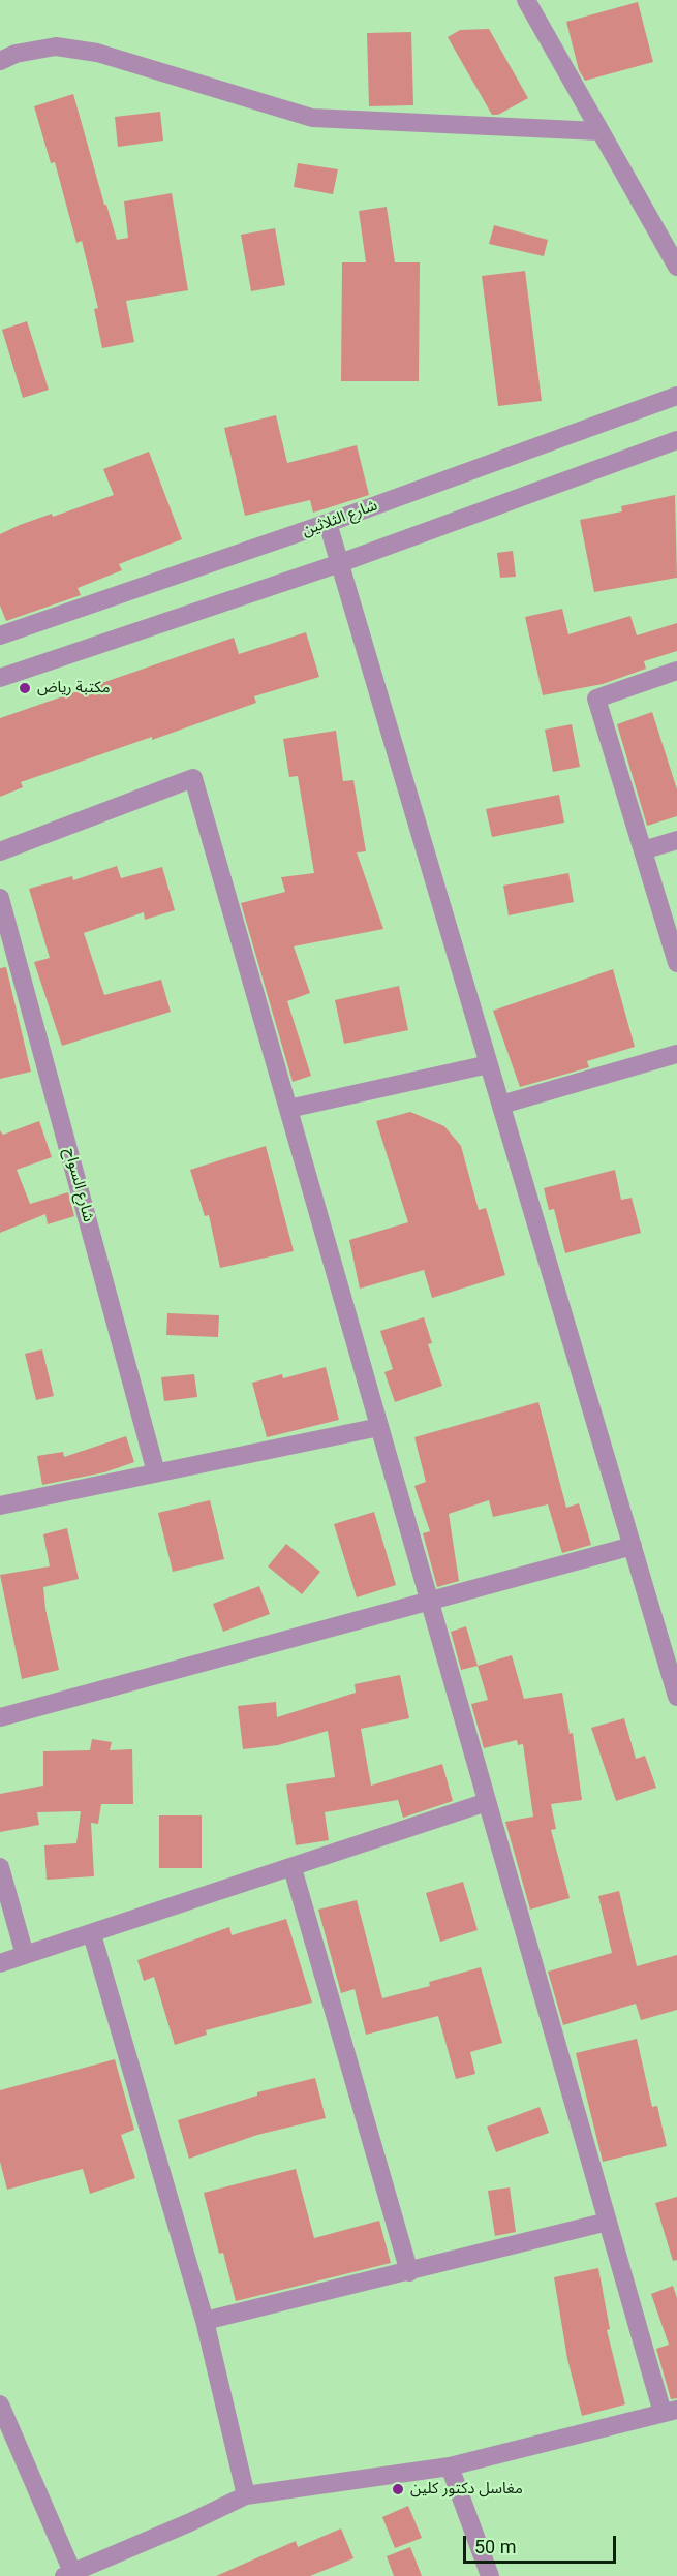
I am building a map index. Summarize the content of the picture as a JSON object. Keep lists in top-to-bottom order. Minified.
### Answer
{"streets":{"street":["شارع الثلاثين","شارع السواح"]},"places":["مكتبة رياض","مغاسل دكتور كلين"],"scale_bar":"50 m"}
